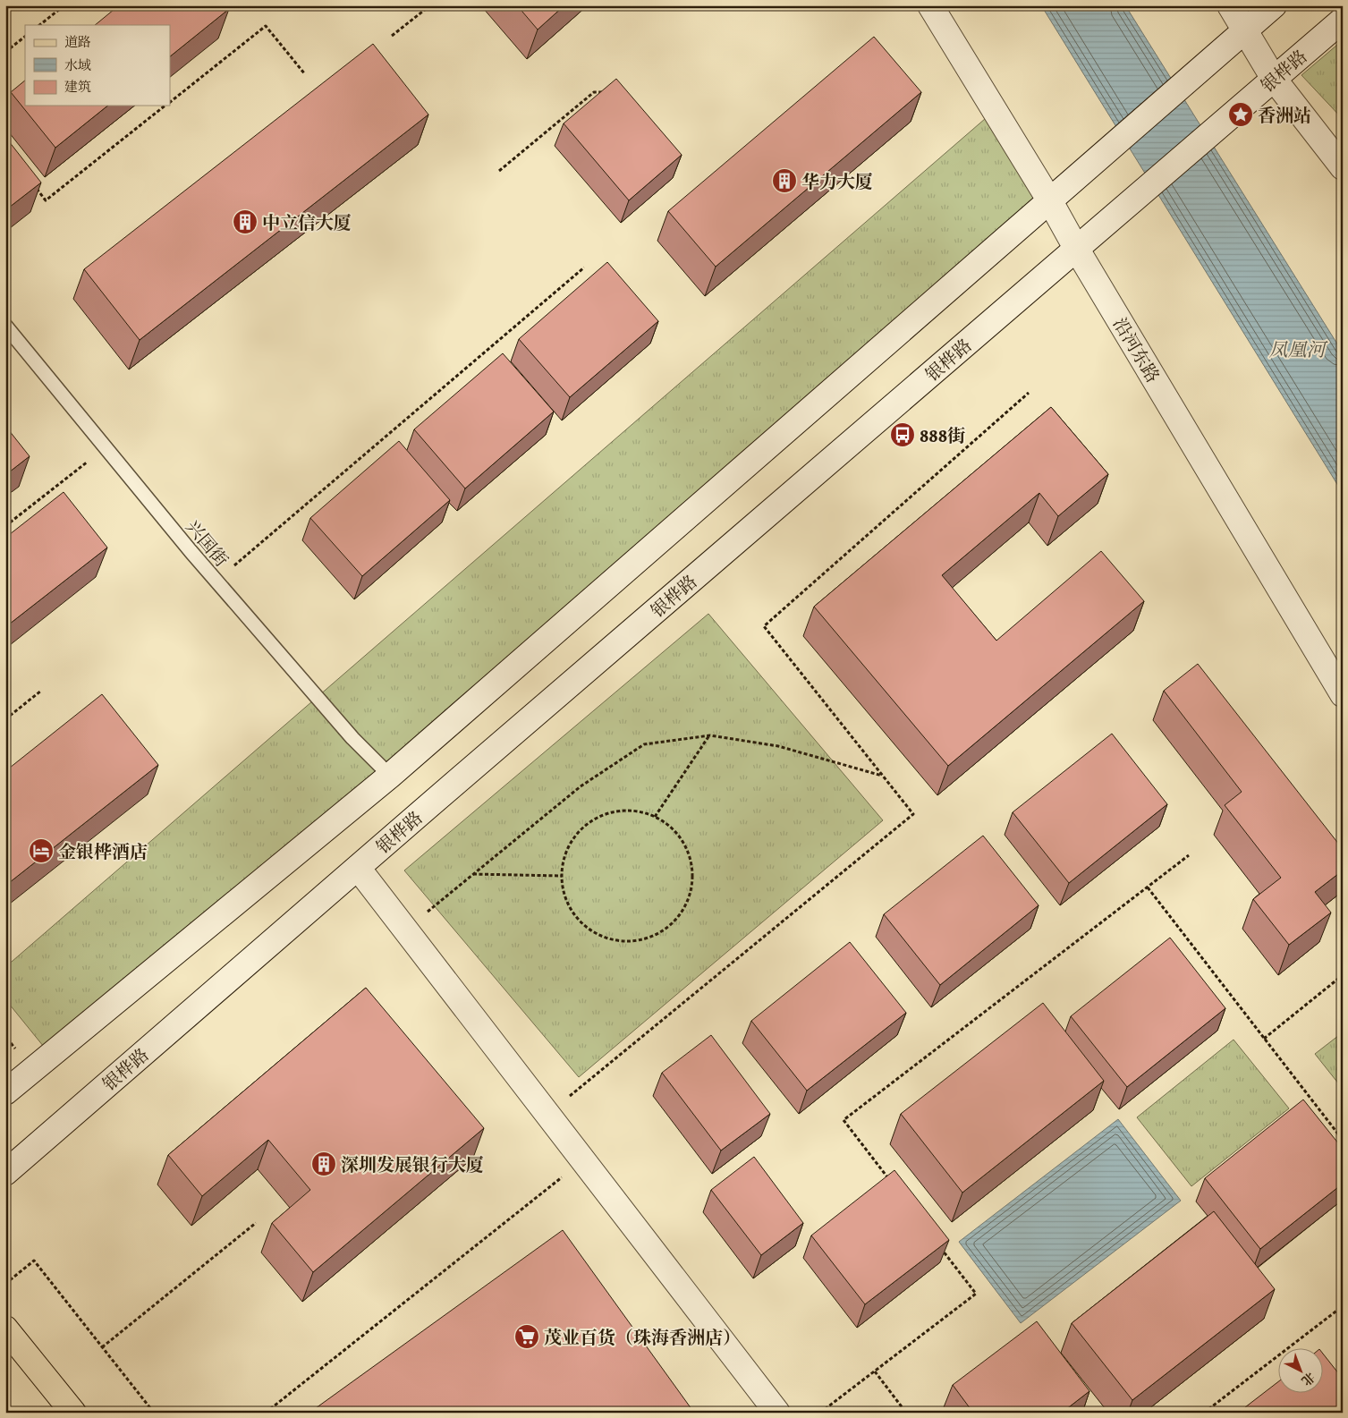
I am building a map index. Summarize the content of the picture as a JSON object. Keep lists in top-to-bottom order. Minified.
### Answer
{"streets":{"main road":["银桦路","沿河东路"],"lane":["兴国街"]},"crossings":[["银桦路","沿河东路"]],"water":["凤凰河"],"places":{"place":["香洲站"],"building":["华力大厦","中立信大厦","深圳发展银行大厦"],"bus stop":["888街"],"hotel":["金银桦酒店"],"supermarket":["茂业百货（珠海香洲店）"]},"legend":["道路","水域","建筑"],"north":"bottom right"}
